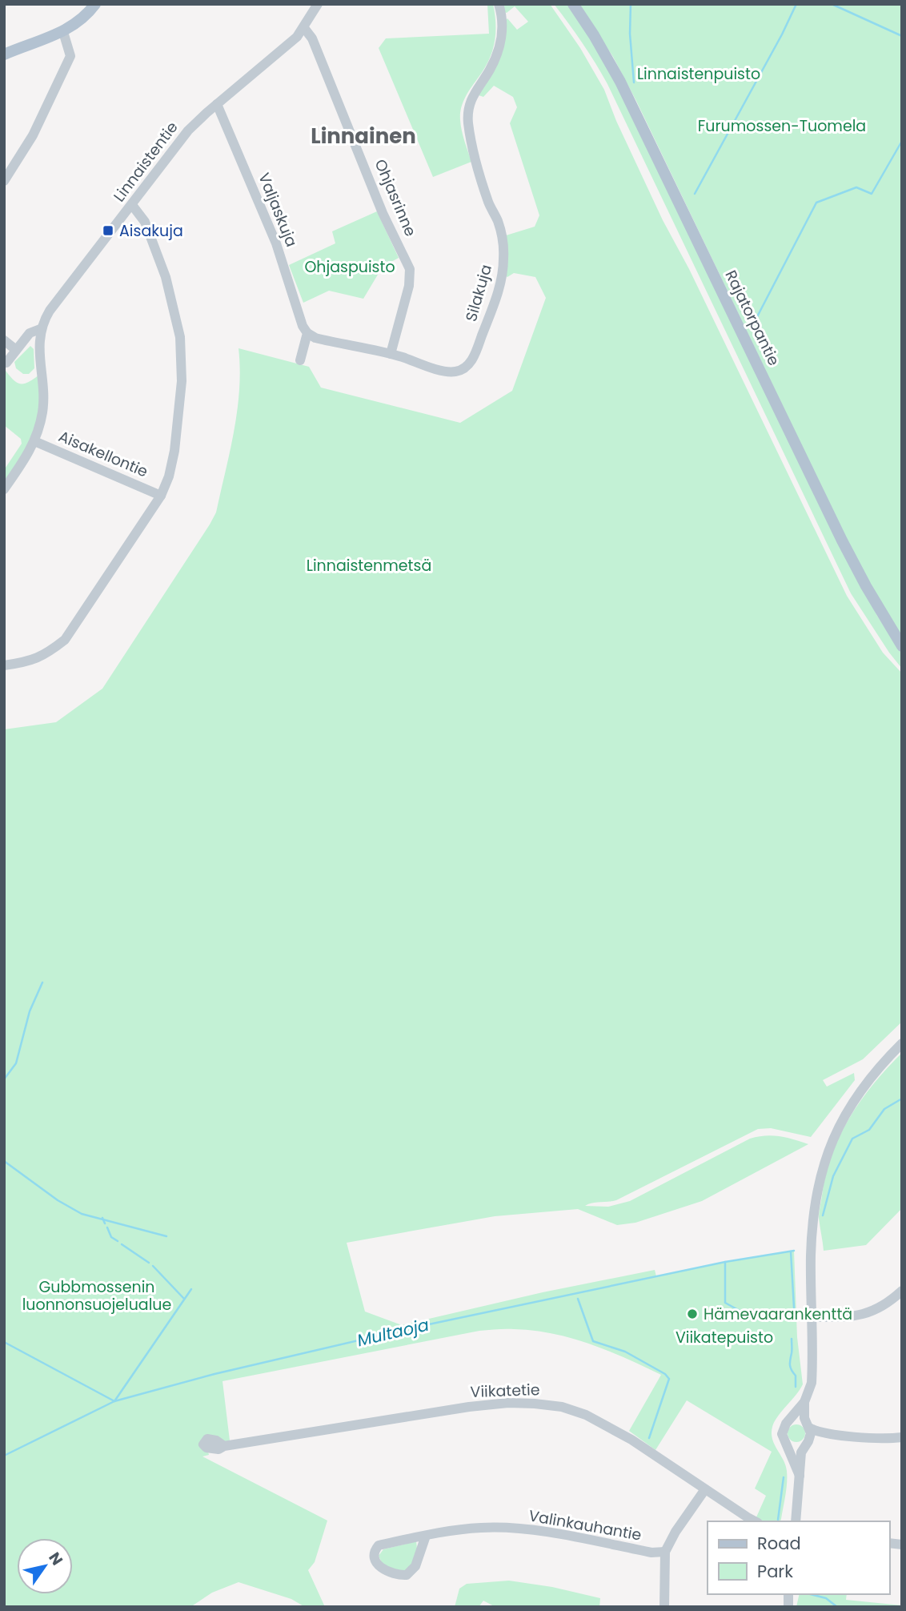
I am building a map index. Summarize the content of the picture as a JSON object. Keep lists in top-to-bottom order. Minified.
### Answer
{"streets":{"main road":["Rajatorpantie"],"street":["Linnaistentie","Ohjasrinne","Valjaskuja","Silakuja","Aisakellontie","Viikatetie","Valinkauhantie"]},"crossings":[["Linnaistentie","Ohjasrinne"],["Linnaistentie","Valjaskuja"],["Linnaistentie","Aisakellontie"],["Ohjasrinne","Silakuja"],["Valjaskuja","Silakuja"]],"districts":["Linnainen"],"water":["Multaoja"],"parks":["Linnaistenpuisto","Furumossen-Tuomela","Ohjaspuisto","Linnaistenmetsä","Gubbmossenin luonnonsuojelualue","Viikatepuisto"],"places":{"transit":["Aisakuja"],"other":["Hämevaarankenttä"]},"legend":["Road","Park"],"north":"top right"}
